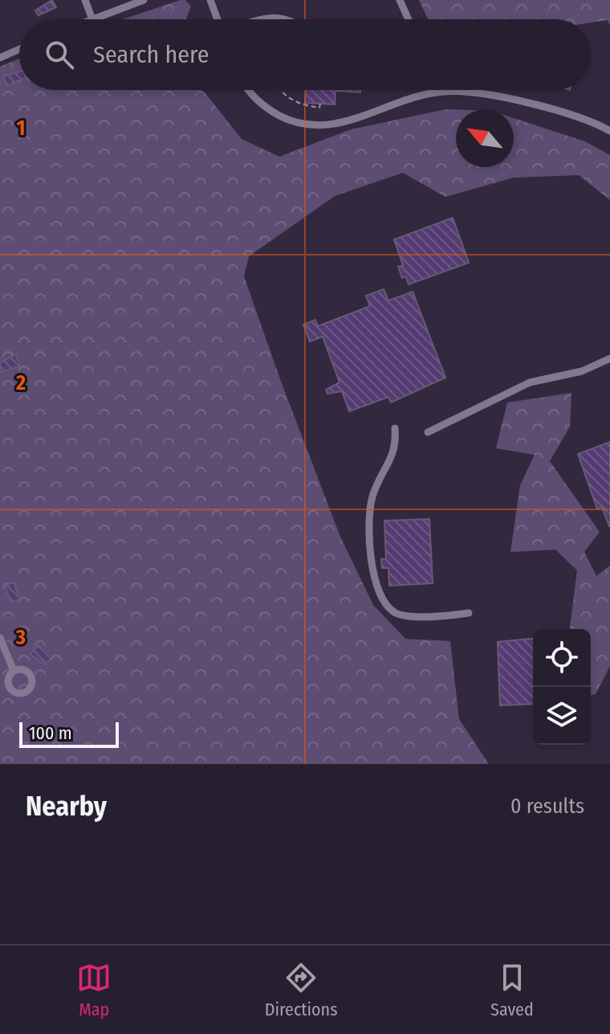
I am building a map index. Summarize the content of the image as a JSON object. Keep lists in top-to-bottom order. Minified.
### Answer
{"scale_bar":"100 m","north":"top left","page":{"search":"Search here","scale":"100 m","heading":["Nearby","0 results"],"nav":["Map","Directions","Saved"]},"grid":{"rows":["1","2","3"]}}
